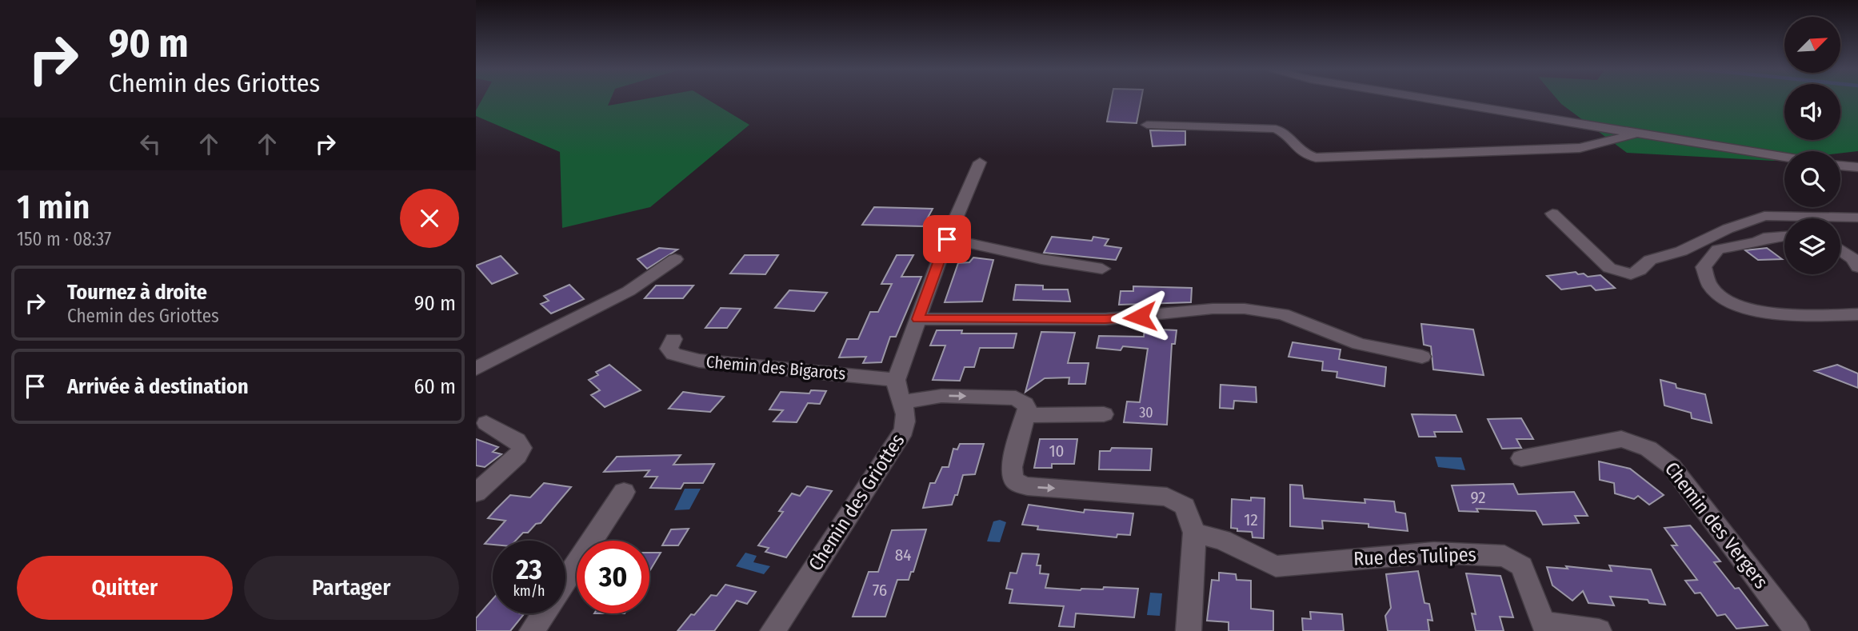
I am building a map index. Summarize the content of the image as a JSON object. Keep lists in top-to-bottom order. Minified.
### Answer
{"streets":{"street":["Chemin des Bigarots","Chemin des Griottes","Chemin des Vergers","Rue des Tulipes"]},"crossings":[["Chemin des Bigarots","Chemin des Griottes"]],"house_numbers":["30","10","92","12","84","76"],"north":"top right","page":{"turn":["90 m","Chemin des Griottes"],"heading":["1 min","150 m · 08:37"],"list":[{"name":"Tournez à droite","note":"Chemin des Griottes","value":"90 m"},{"name":"Arrivée à destination","value":"60 m"}],"speed":"23 km/h","limit":"30","buttons":["Quitter","Partager"]}}
